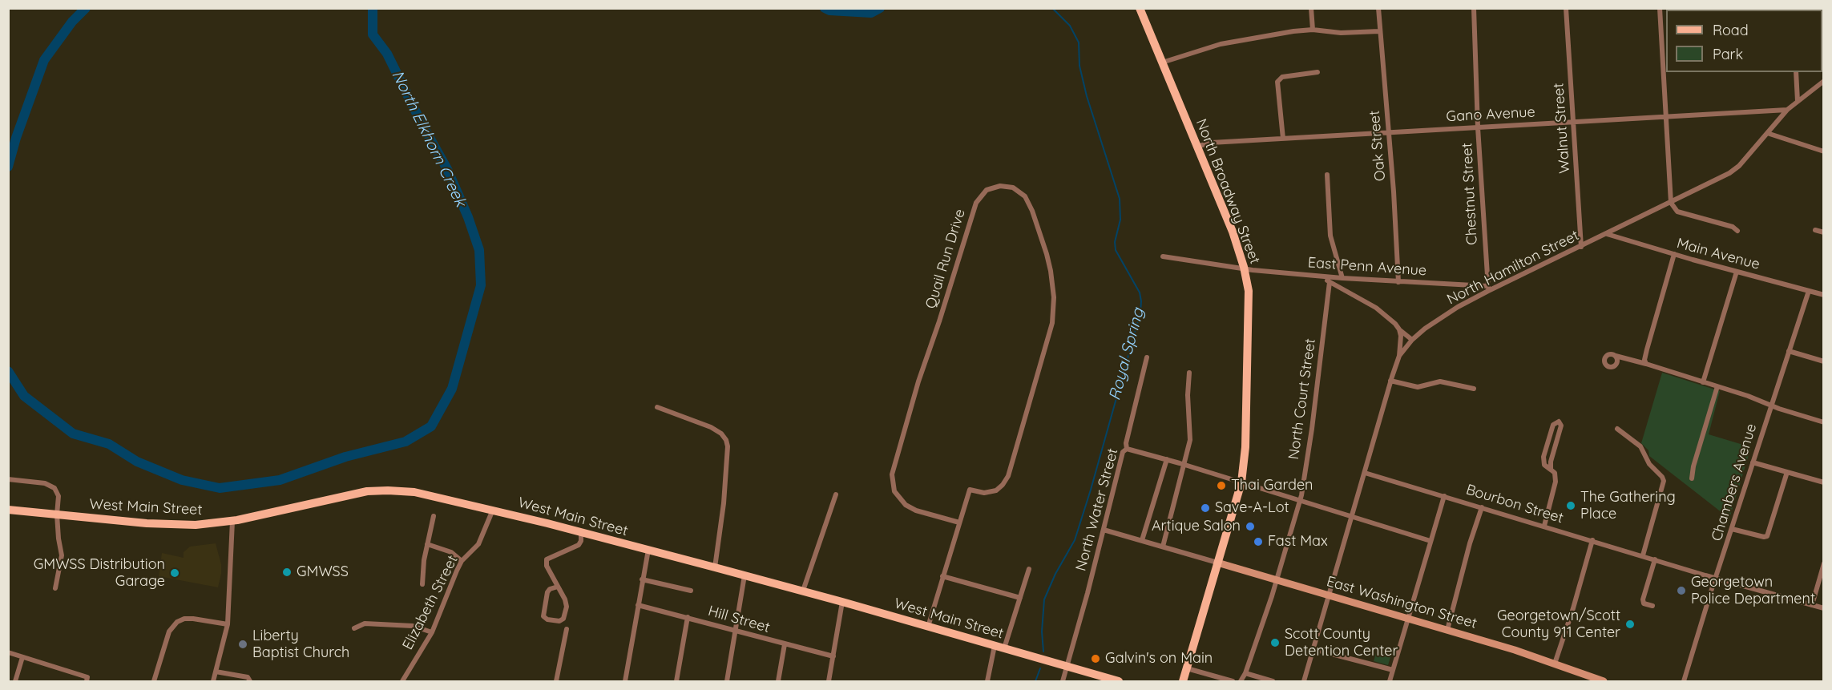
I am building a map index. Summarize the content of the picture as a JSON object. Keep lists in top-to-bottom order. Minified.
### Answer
{"streets":{"main road":["North Broadway Street","West Main Street"],"street":["Gano Avenue","Walnut Street","Oak Street","Chestnut Street","Main Avenue","Quail Run Drive","East Penn Avenue","North Hamilton Street","North Court Street","Chambers Avenue","Bourbon Street","North Water Street","Elizabeth Street","East Washington Street","Hill Street"]},"crossings":[["Gano Avenue","Walnut Street"],["Gano Avenue","Oak Street"],["Gano Avenue","North Broadway Street"],["Gano Avenue","Chestnut Street"],["Gano Avenue","North Hamilton Street"],["Walnut Street","North Hamilton Street"],["Oak Street","East Penn Avenue"],["North Broadway Street","East Penn Avenue"],["North Broadway Street","East Washington Street"],["Chestnut Street","East Penn Avenue"],["Chestnut Street","North Hamilton Street"],["Main Avenue","North Hamilton Street"],["Main Avenue","Chambers Avenue"],["East Penn Avenue","North Hamilton Street"],["North Hamilton Street","Bourbon Street"],["North Hamilton Street","East Washington Street"],["North Court Street","East Washington Street"],["Chambers Avenue","Bourbon Street"],["West Main Street","North Water Street"],["West Main Street","Elizabeth Street"]],"water":["North Elkhorn Creek","Royal Spring"],"places":["Thai Garden","The Gathering Place","Save-A-Lot","Artique Salon","Fast Max","GMWSS","GMWSS Distribution Garage","Georgetown Police Department","Georgetown/Scott County 911 Center","Scott County Detention Center","Liberty Baptist Church","Galvin's on Main"],"legend":["Road","Park"]}
